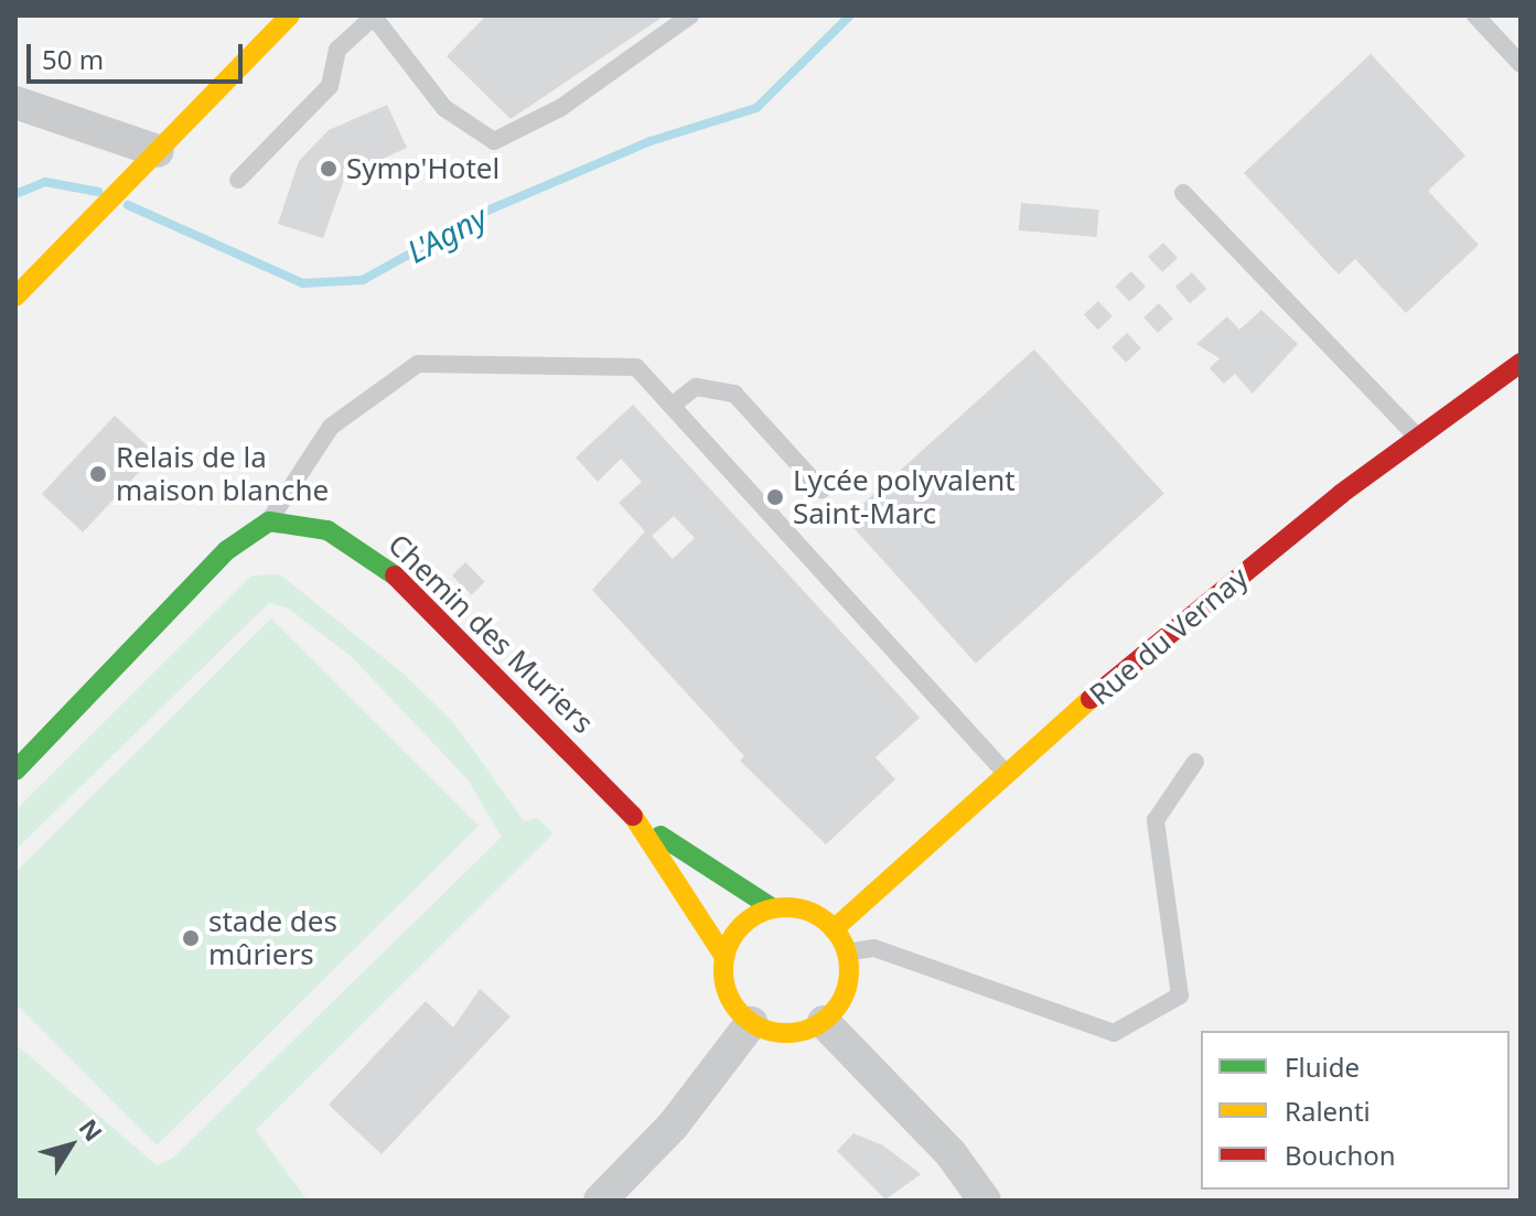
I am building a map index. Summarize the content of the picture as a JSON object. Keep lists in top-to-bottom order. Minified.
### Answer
{"streets":{"street":["Chemin des Muriers","Rue du Vernay"]},"crossings":[["Chemin des Muriers","Rue du Vernay"]],"water":["L'Agny"],"places":["Symp'Hotel","Relais de la maison blanche","Lycée polyvalent Saint-Marc","stade des mûriers"],"legend":["Fluide","Ralenti","Bouchon"],"scale_bar":"50 m","north":"top right"}
